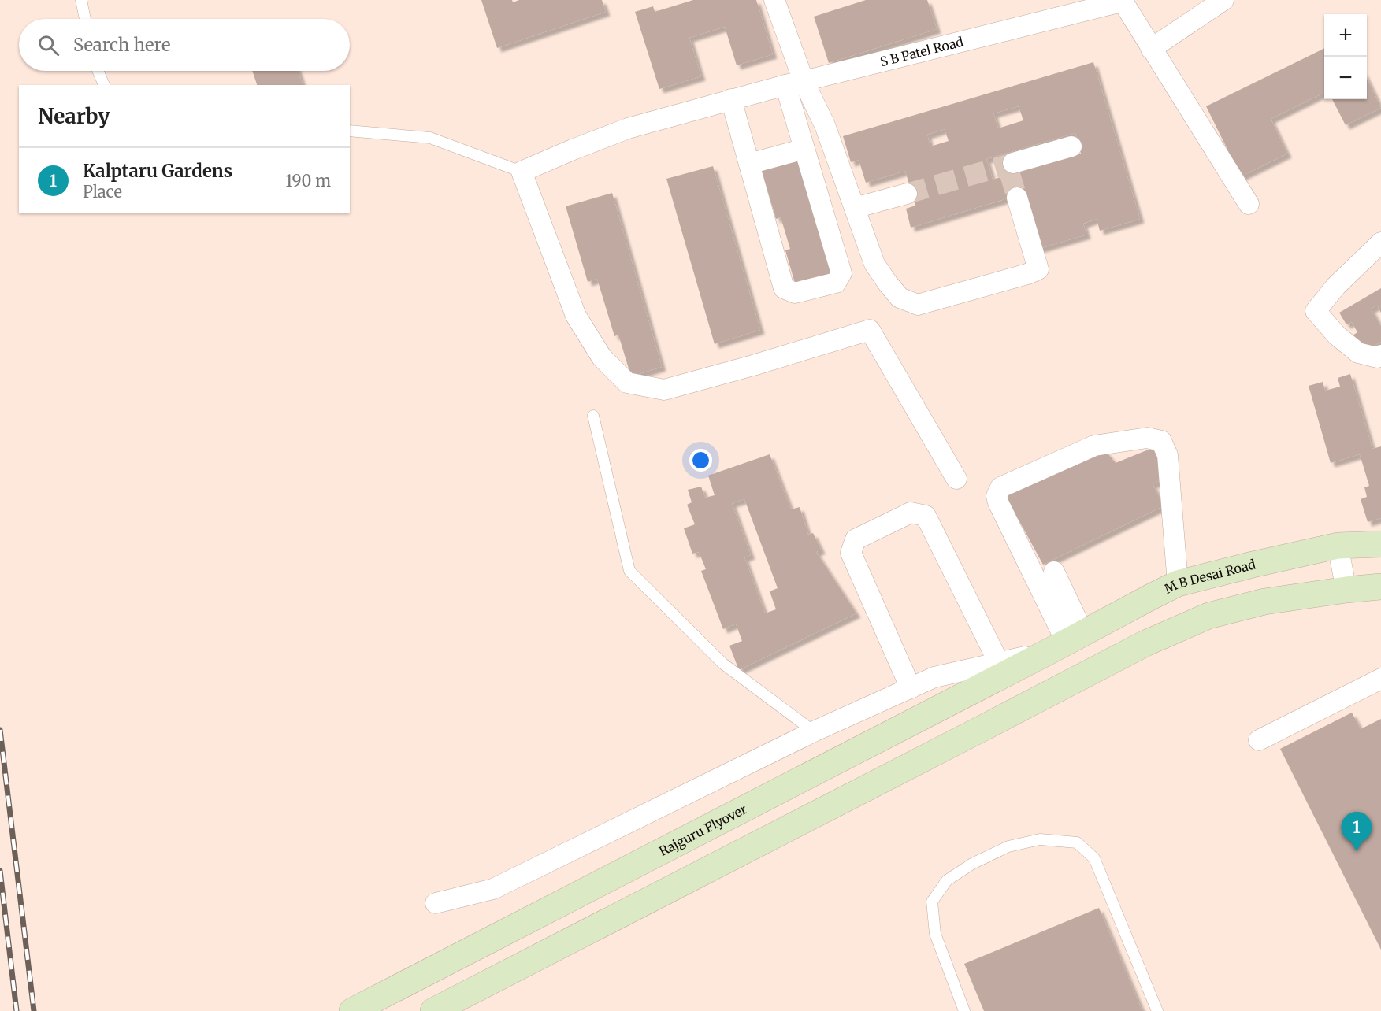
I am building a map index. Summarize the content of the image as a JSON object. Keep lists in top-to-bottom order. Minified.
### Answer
{"streets":{"main road":["M B Desai Road","Rajguru Flyover"],"street":["S B Patel Road"]},"crossings":[["M B Desai Road","Rajguru Flyover"]],"page":{"map_buttons":["+","−"],"search":"Search here","heading":"Nearby","list":[{"mark":"1","name":"Kalptaru Gardens","note":"Place","value":"190 m"}],"pins":"1"}}
